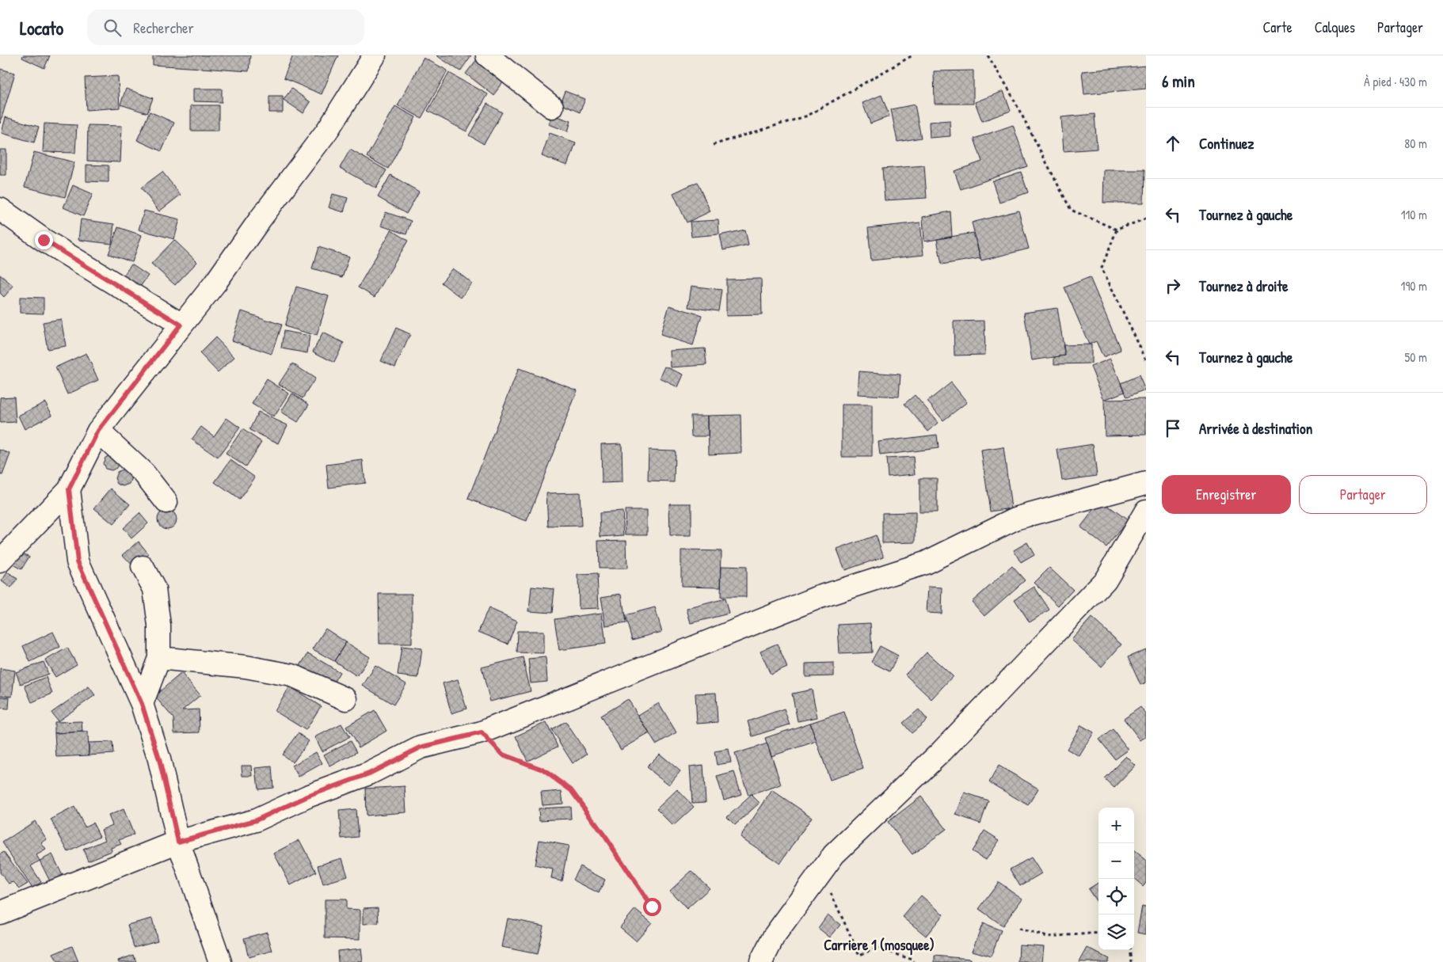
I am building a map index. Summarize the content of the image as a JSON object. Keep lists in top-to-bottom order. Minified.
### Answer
{"districts":["Carriere 1 (mosquee)"],"page":{"header":"Locato","search":"Rechercher","nav":["Carte","Calques","Partager"],"heading":["6 min","À pied · 430 m"],"list":[["Continuez","80 m"],["Tournez à gauche","110 m"],["Tournez à droite","190 m"],["Tournez à gauche","50 m"],"Arrivée à destination"],"buttons":["Enregistrer","Partager"],"map_buttons":["+","−"]}}
